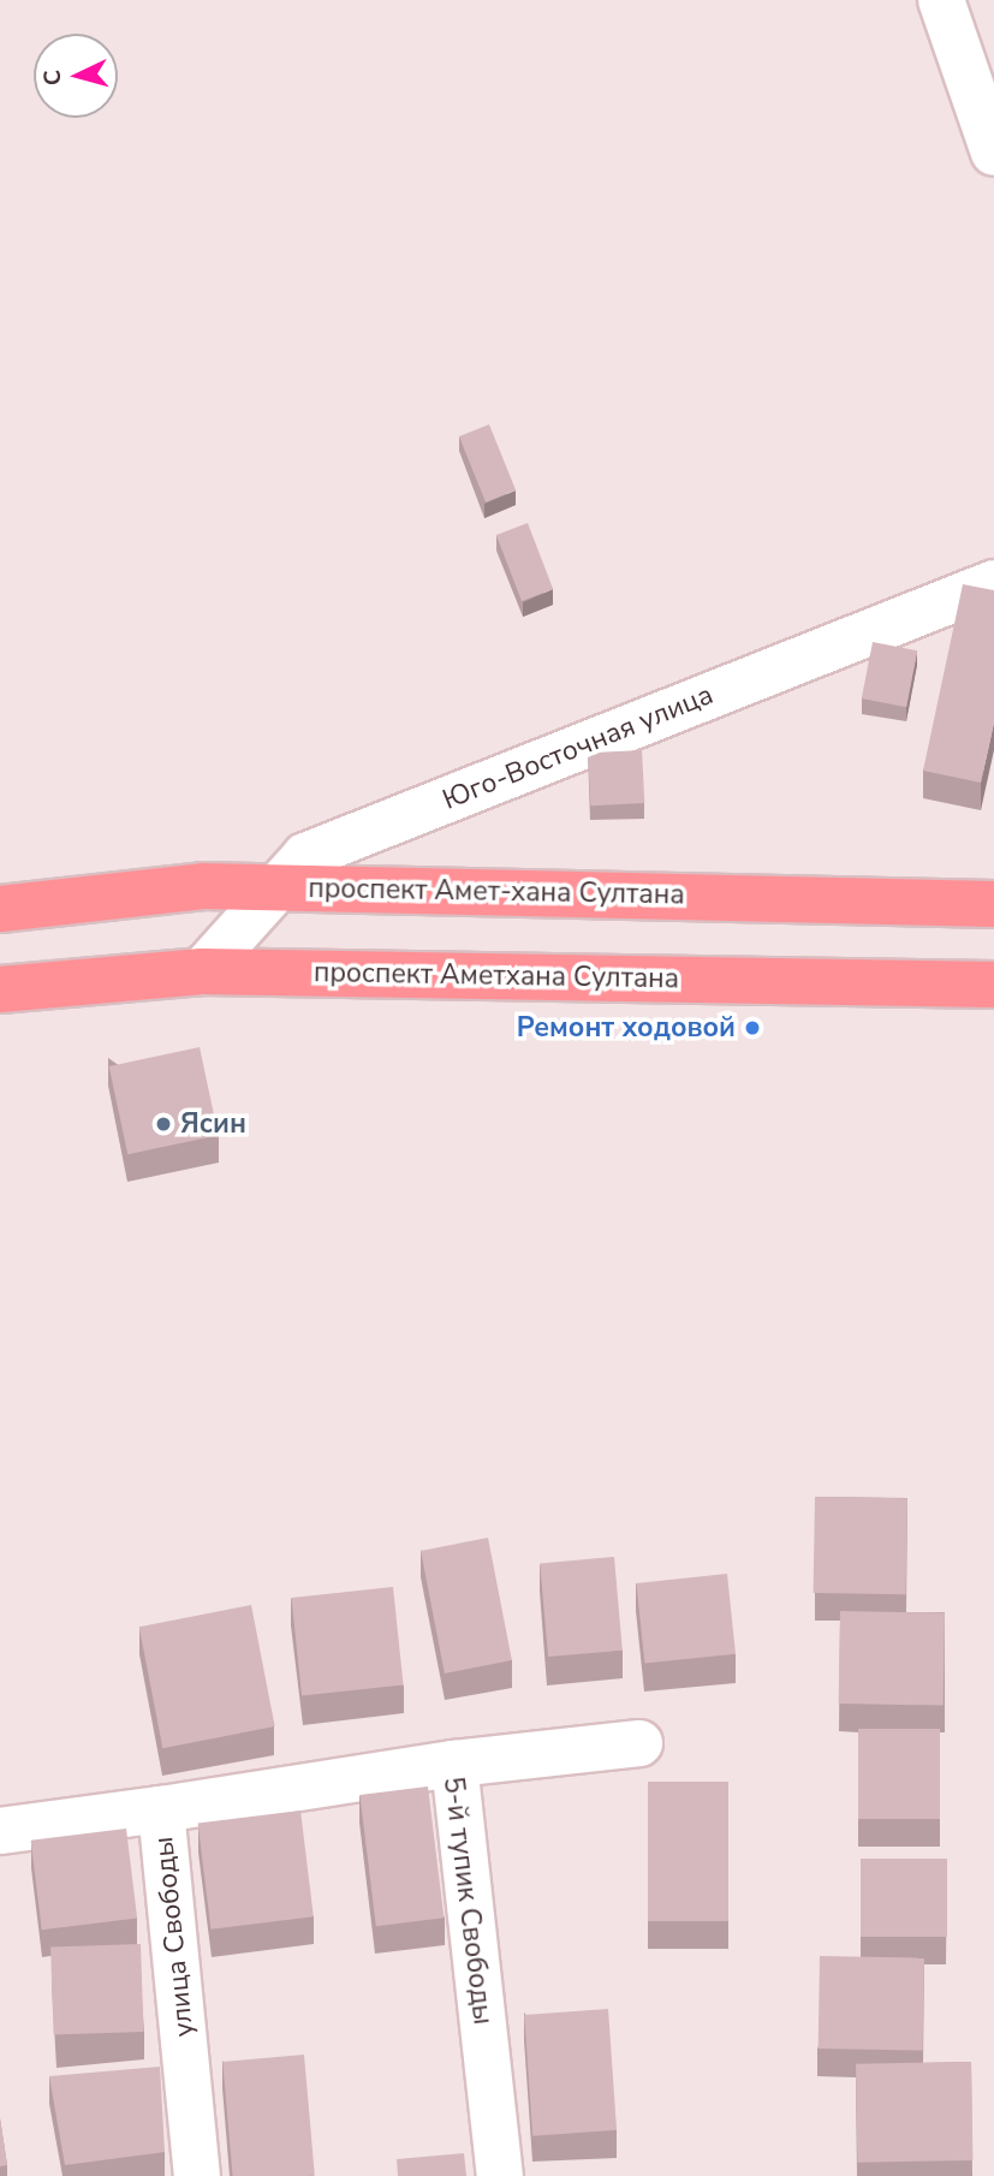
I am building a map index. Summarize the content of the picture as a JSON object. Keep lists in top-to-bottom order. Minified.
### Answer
{"streets":{"main road":["проспект Амет-хана Султана","проспект Аметхана Султана"],"street":["Юго-Восточная улица","5-й тупик Свободы","улица Свободы"]},"crossings":[["Юго-Восточная улица","проспект Амет-хана Султана"],["Юго-Восточная улица","проспект Аметхана Султана"],["5-й тупик Свободы","улица Свободы"]],"places":["Ремонт ходовой","Ясин"],"north":"left"}
